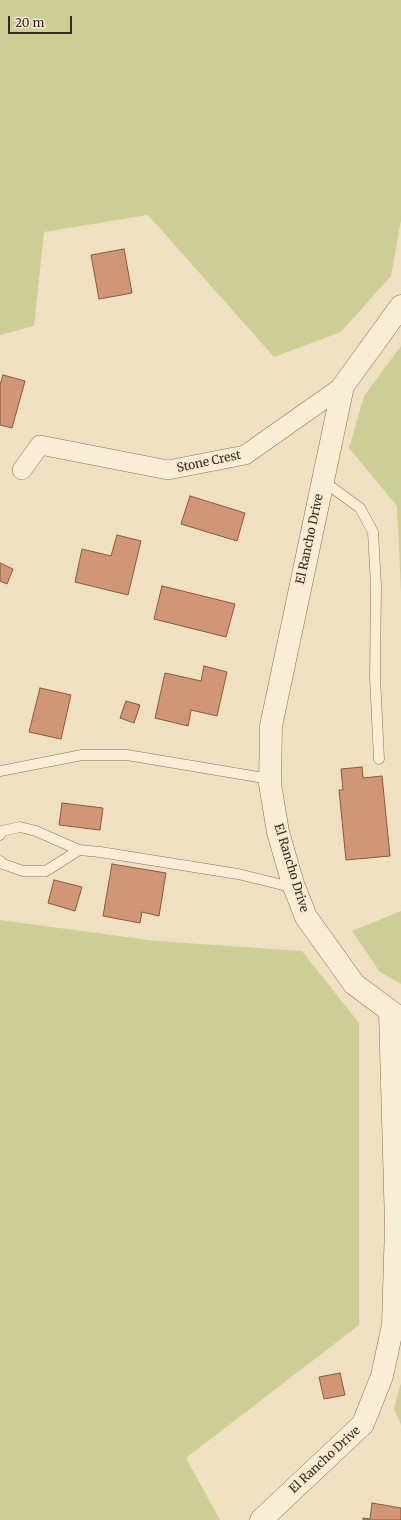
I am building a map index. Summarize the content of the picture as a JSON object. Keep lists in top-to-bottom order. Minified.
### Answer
{"streets":{"street":["Stone Crest","El Rancho Drive"]},"crossings":[["Stone Crest","El Rancho Drive"]],"scale_bar":"20 m"}
